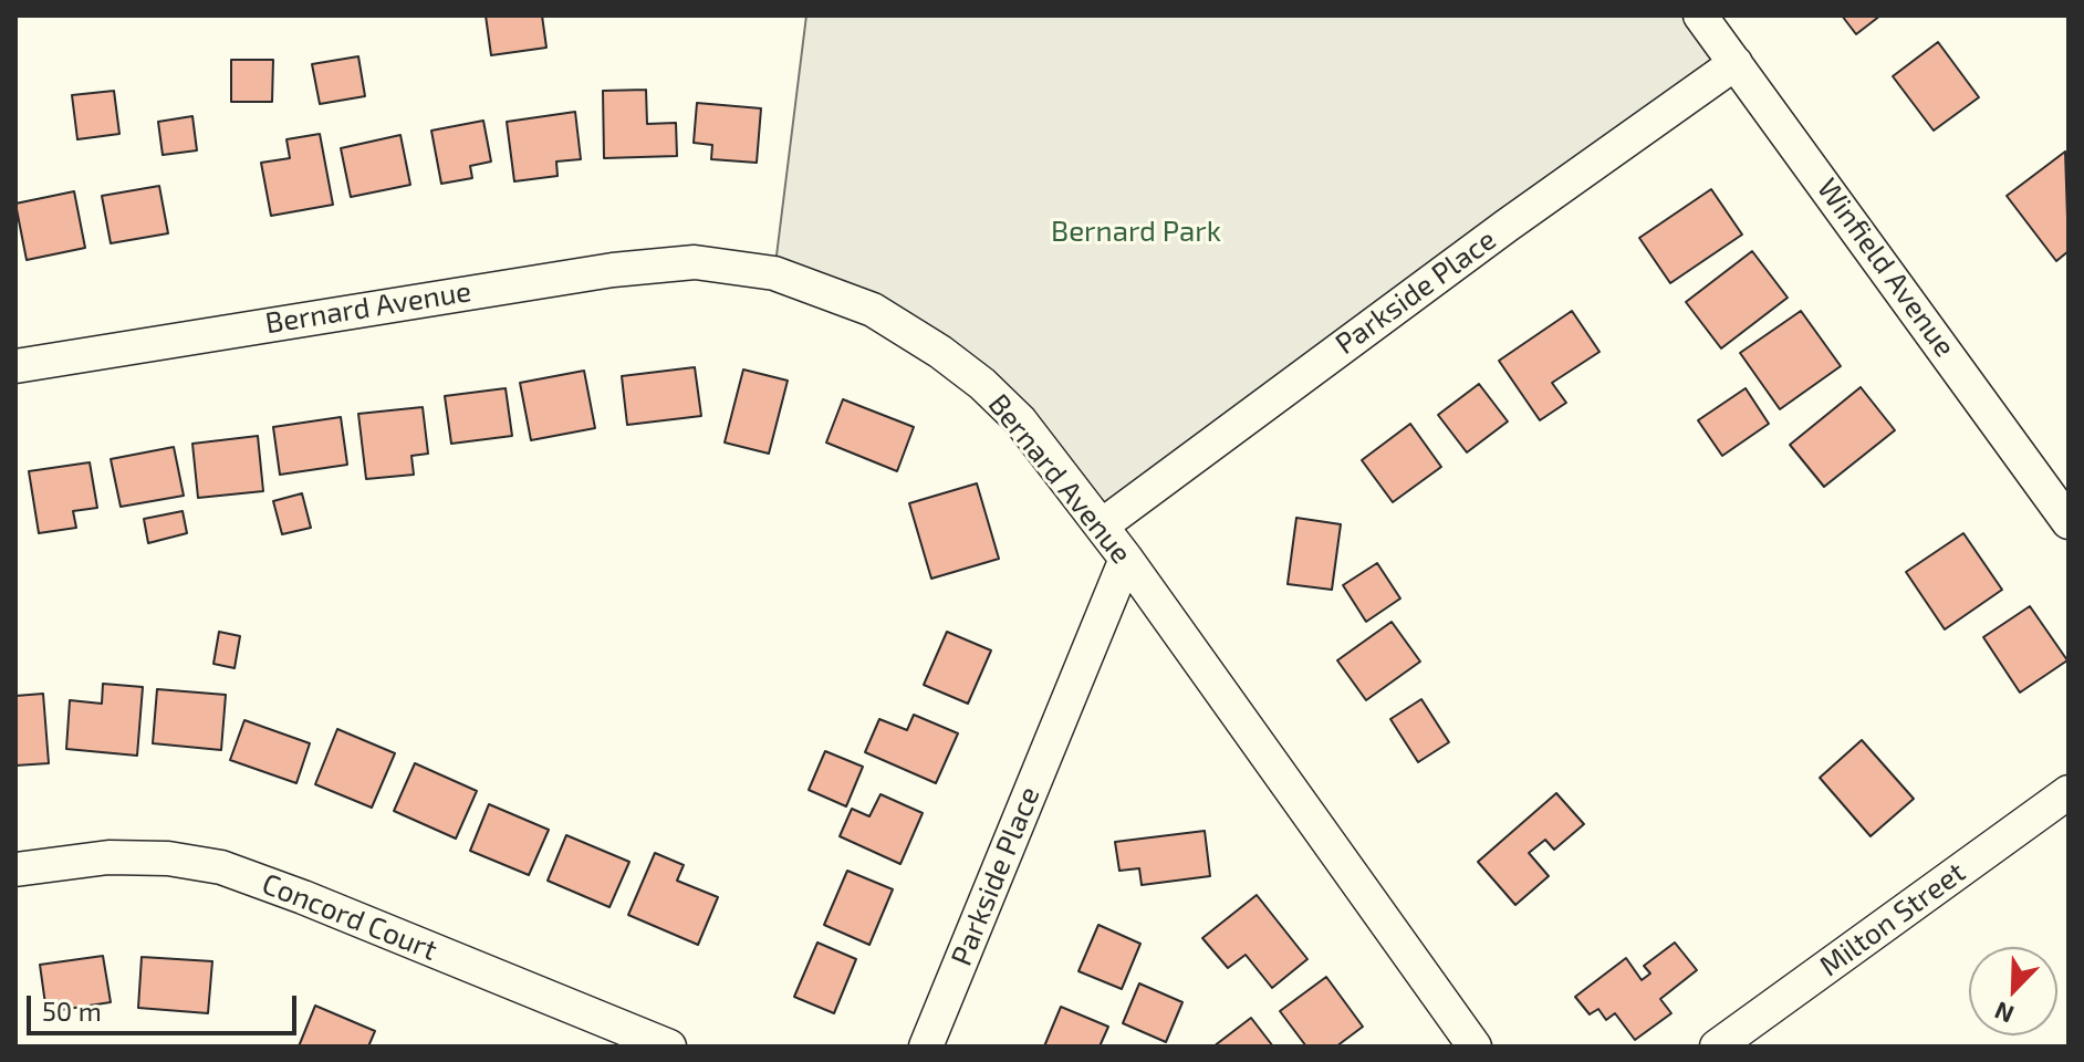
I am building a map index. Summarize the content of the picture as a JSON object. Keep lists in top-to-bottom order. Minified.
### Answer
{"streets":{"street":["Winfield Avenue","Parkside Place","Bernard Avenue","Concord Court","Milton Street"]},"crossings":[["Winfield Avenue","Parkside Place"],["Parkside Place","Bernard Avenue"]],"parks":["Bernard Park"],"scale_bar":"50 m","north":"bottom left"}
